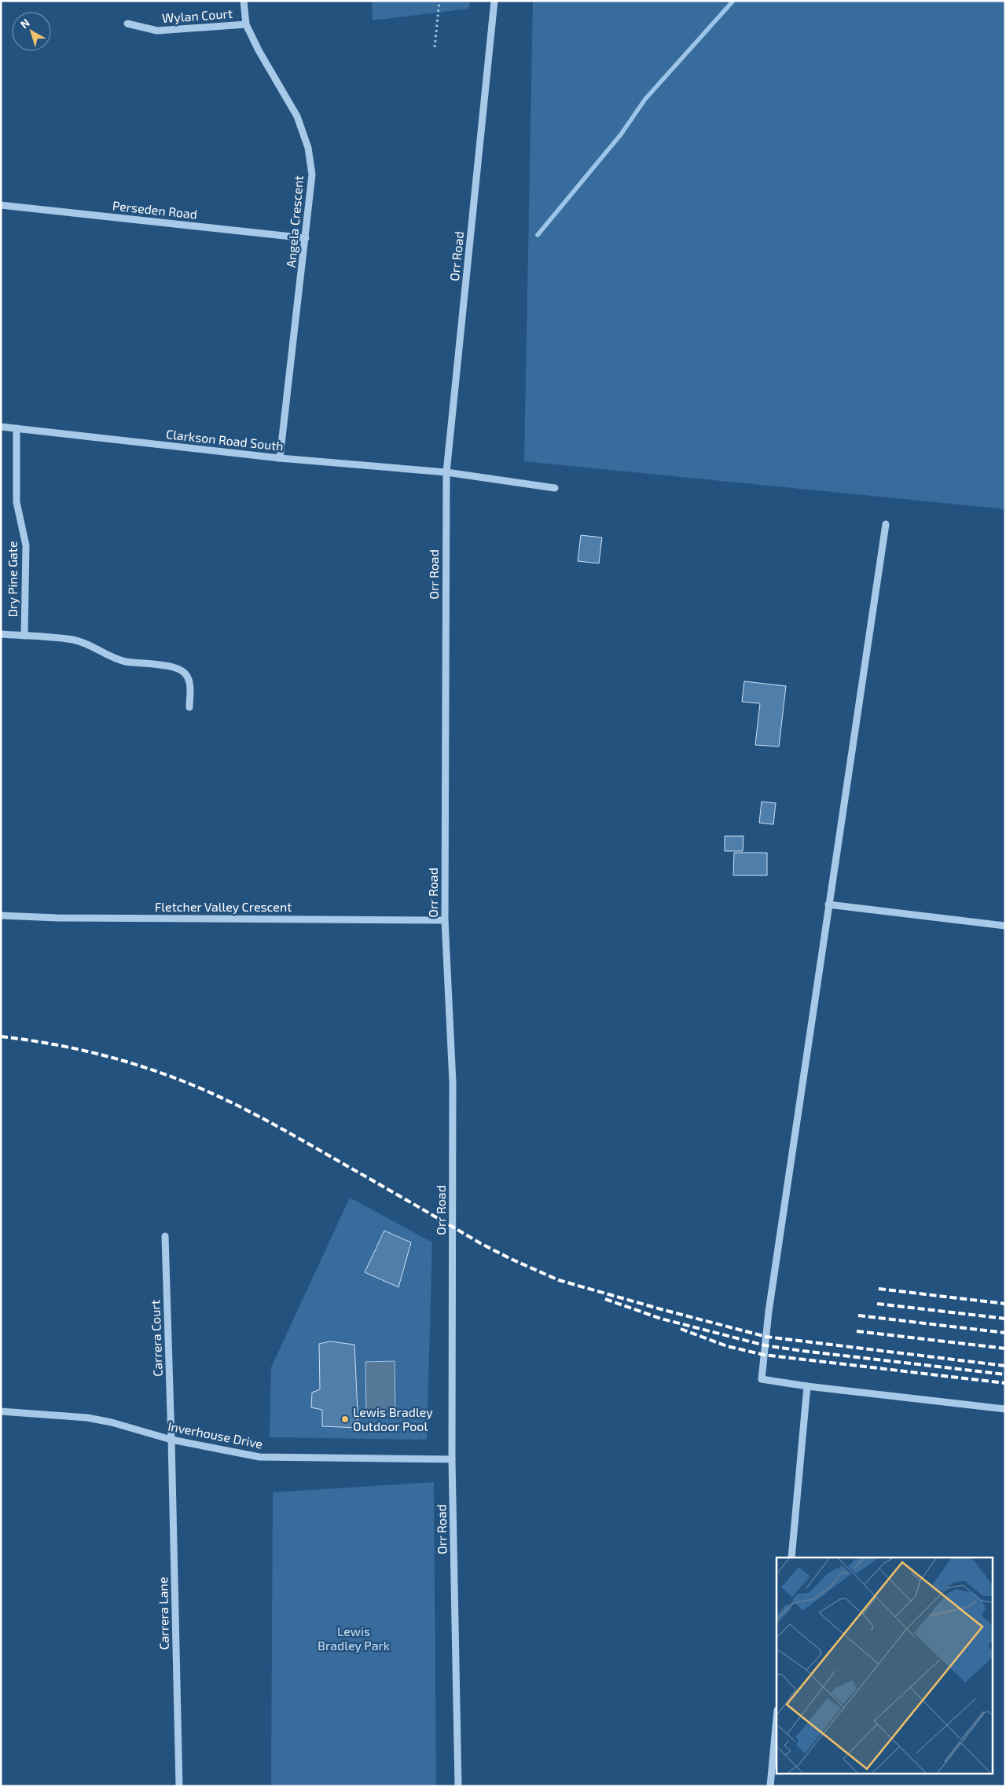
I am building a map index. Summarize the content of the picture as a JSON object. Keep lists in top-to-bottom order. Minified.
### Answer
{"streets":{"street":["Wylan Court","Perseden Road","Angela Crescent","Orr Road","Clarkson Road South","Dry Pine Gate","Fletcher Valley Crescent","Carrera Court","Inverhouse Drive","Carrera Lane"]},"crossings":[["Wylan Court","Angela Crescent"],["Perseden Road","Angela Crescent"],["Angela Crescent","Clarkson Road South"],["Orr Road","Clarkson Road South"],["Orr Road","Fletcher Valley Crescent"],["Orr Road","Inverhouse Drive"],["Clarkson Road South","Dry Pine Gate"],["Carrera Court","Inverhouse Drive"],["Carrera Court","Carrera Lane"],["Inverhouse Drive","Carrera Lane"]],"parks":["Lewis Bradley Park"],"places":["Lewis Bradley Outdoor Pool"],"north":"top left"}
